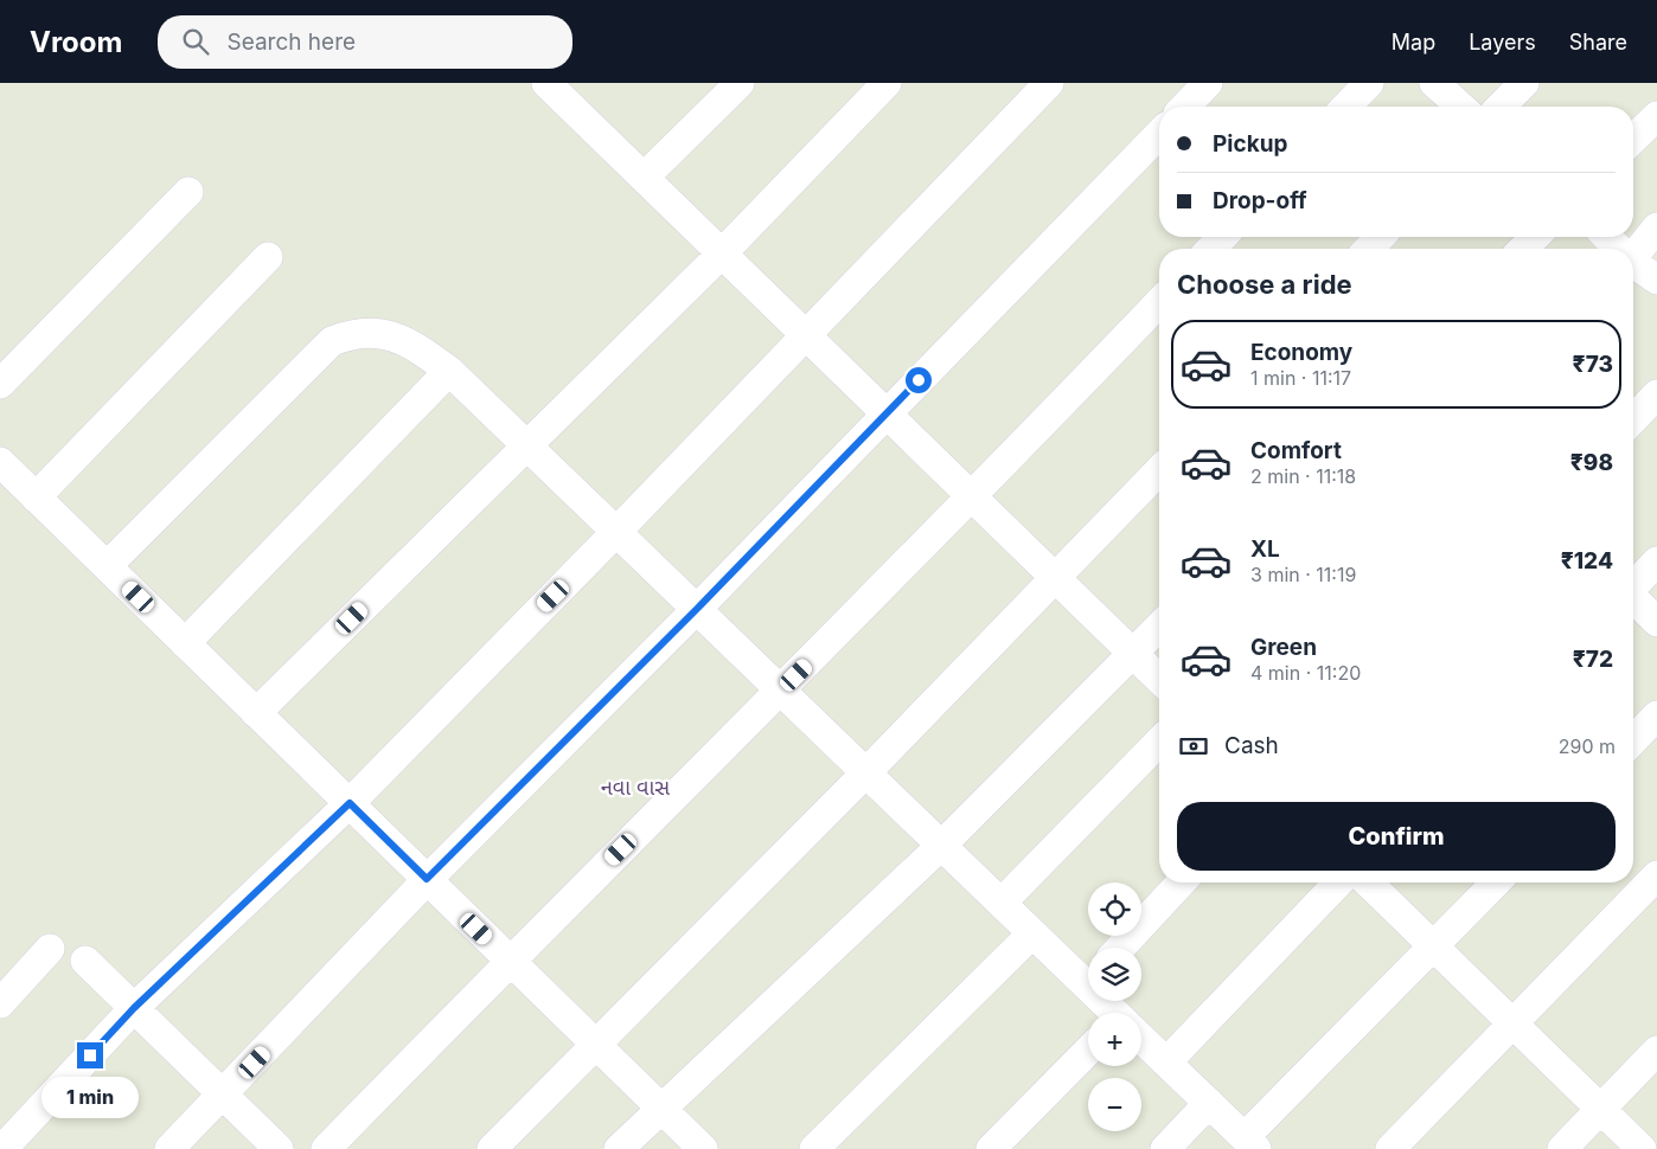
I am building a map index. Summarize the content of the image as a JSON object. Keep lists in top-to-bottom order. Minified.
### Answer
{"districts":["નવા વાસ"],"page":{"header":"Vroom","search":"Search here","nav":["Map","Layers","Share"],"banner":["Pickup","Drop-off"],"heading":"Choose a ride","list":[{"name":"Economy","note":"1 min · 11:17","value":"₹73"},{"name":"Comfort","note":"2 min · 11:18","value":"₹98"},{"name":"XL","note":"3 min · 11:19","value":"₹124"},{"name":"Green","note":"4 min · 11:20","value":"₹72"}],"pay":["Cash","290 m"],"buttons":"Confirm","map_buttons":["+","−"],"bubble":"1 min"}}
